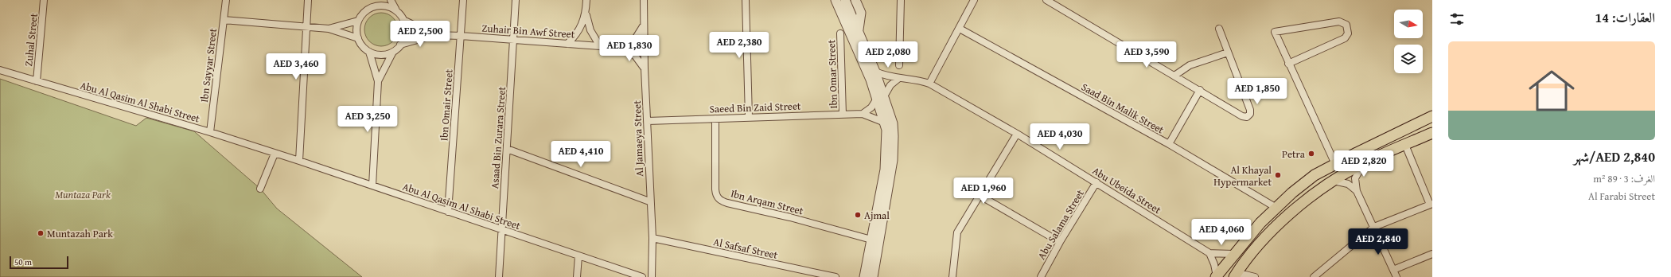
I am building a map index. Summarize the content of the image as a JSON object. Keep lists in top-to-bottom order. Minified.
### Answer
{"streets":{"street":["Zuhair Bin Awf Street","Zuhal Street","Ibn Sayyar Street","Ibn Omar Street","Abu Al Qasim Al Shabi Street","Ibn Omair Street","Saeed Bin Zaid Street","Saad Bin Malik Street","Asaad Bin Zurara Street","Al Jamaeya Street","Abu Ubeida Street","Ibn Arqam Street","Abu Salama Street","Al Safsaf Street"]},"crossings":[["Zuhair Bin Awf Street","Ibn Omair Street"],["Zuhair Bin Awf Street","Asaad Bin Zurara Street"],["Zuhair Bin Awf Street","Al Jamaeya Street"],["Zuhal Street","Abu Al Qasim Al Shabi Street"],["Ibn Sayyar Street","Abu Al Qasim Al Shabi Street"],["Ibn Omar Street","Saeed Bin Zaid Street"],["Abu Al Qasim Al Shabi Street","Ibn Omair Street"],["Abu Al Qasim Al Shabi Street","Asaad Bin Zurara Street"],["Saeed Bin Zaid Street","Al Jamaeya Street"],["Saeed Bin Zaid Street","Ibn Arqam Street"],["Al Jamaeya Street","Al Safsaf Street"],["Abu Ubeida Street","Abu Salama Street"]],"parks":["Muntaza Park"],"places":["Petra","Al Khayal Hypermarket","Ajmal","Muntazah Park"],"scale_bar":"50 m","north":"right","page":{"heading":"العقارات: 14","price":["AED 2,500","AED 2,380","AED 1,830","AED 2,080","AED 3,590","AED 3,460","AED 1,850","AED 3,250","AED 4,030","AED 4,410","AED 2,820","AED 1,960","AED 4,060","AED 2,840"],"list":[{"name":"AED 2,840/شهر","note":"الغرف: 3 · 89 m² · Al Farabi Street"}],"scale":"50 m"}}
